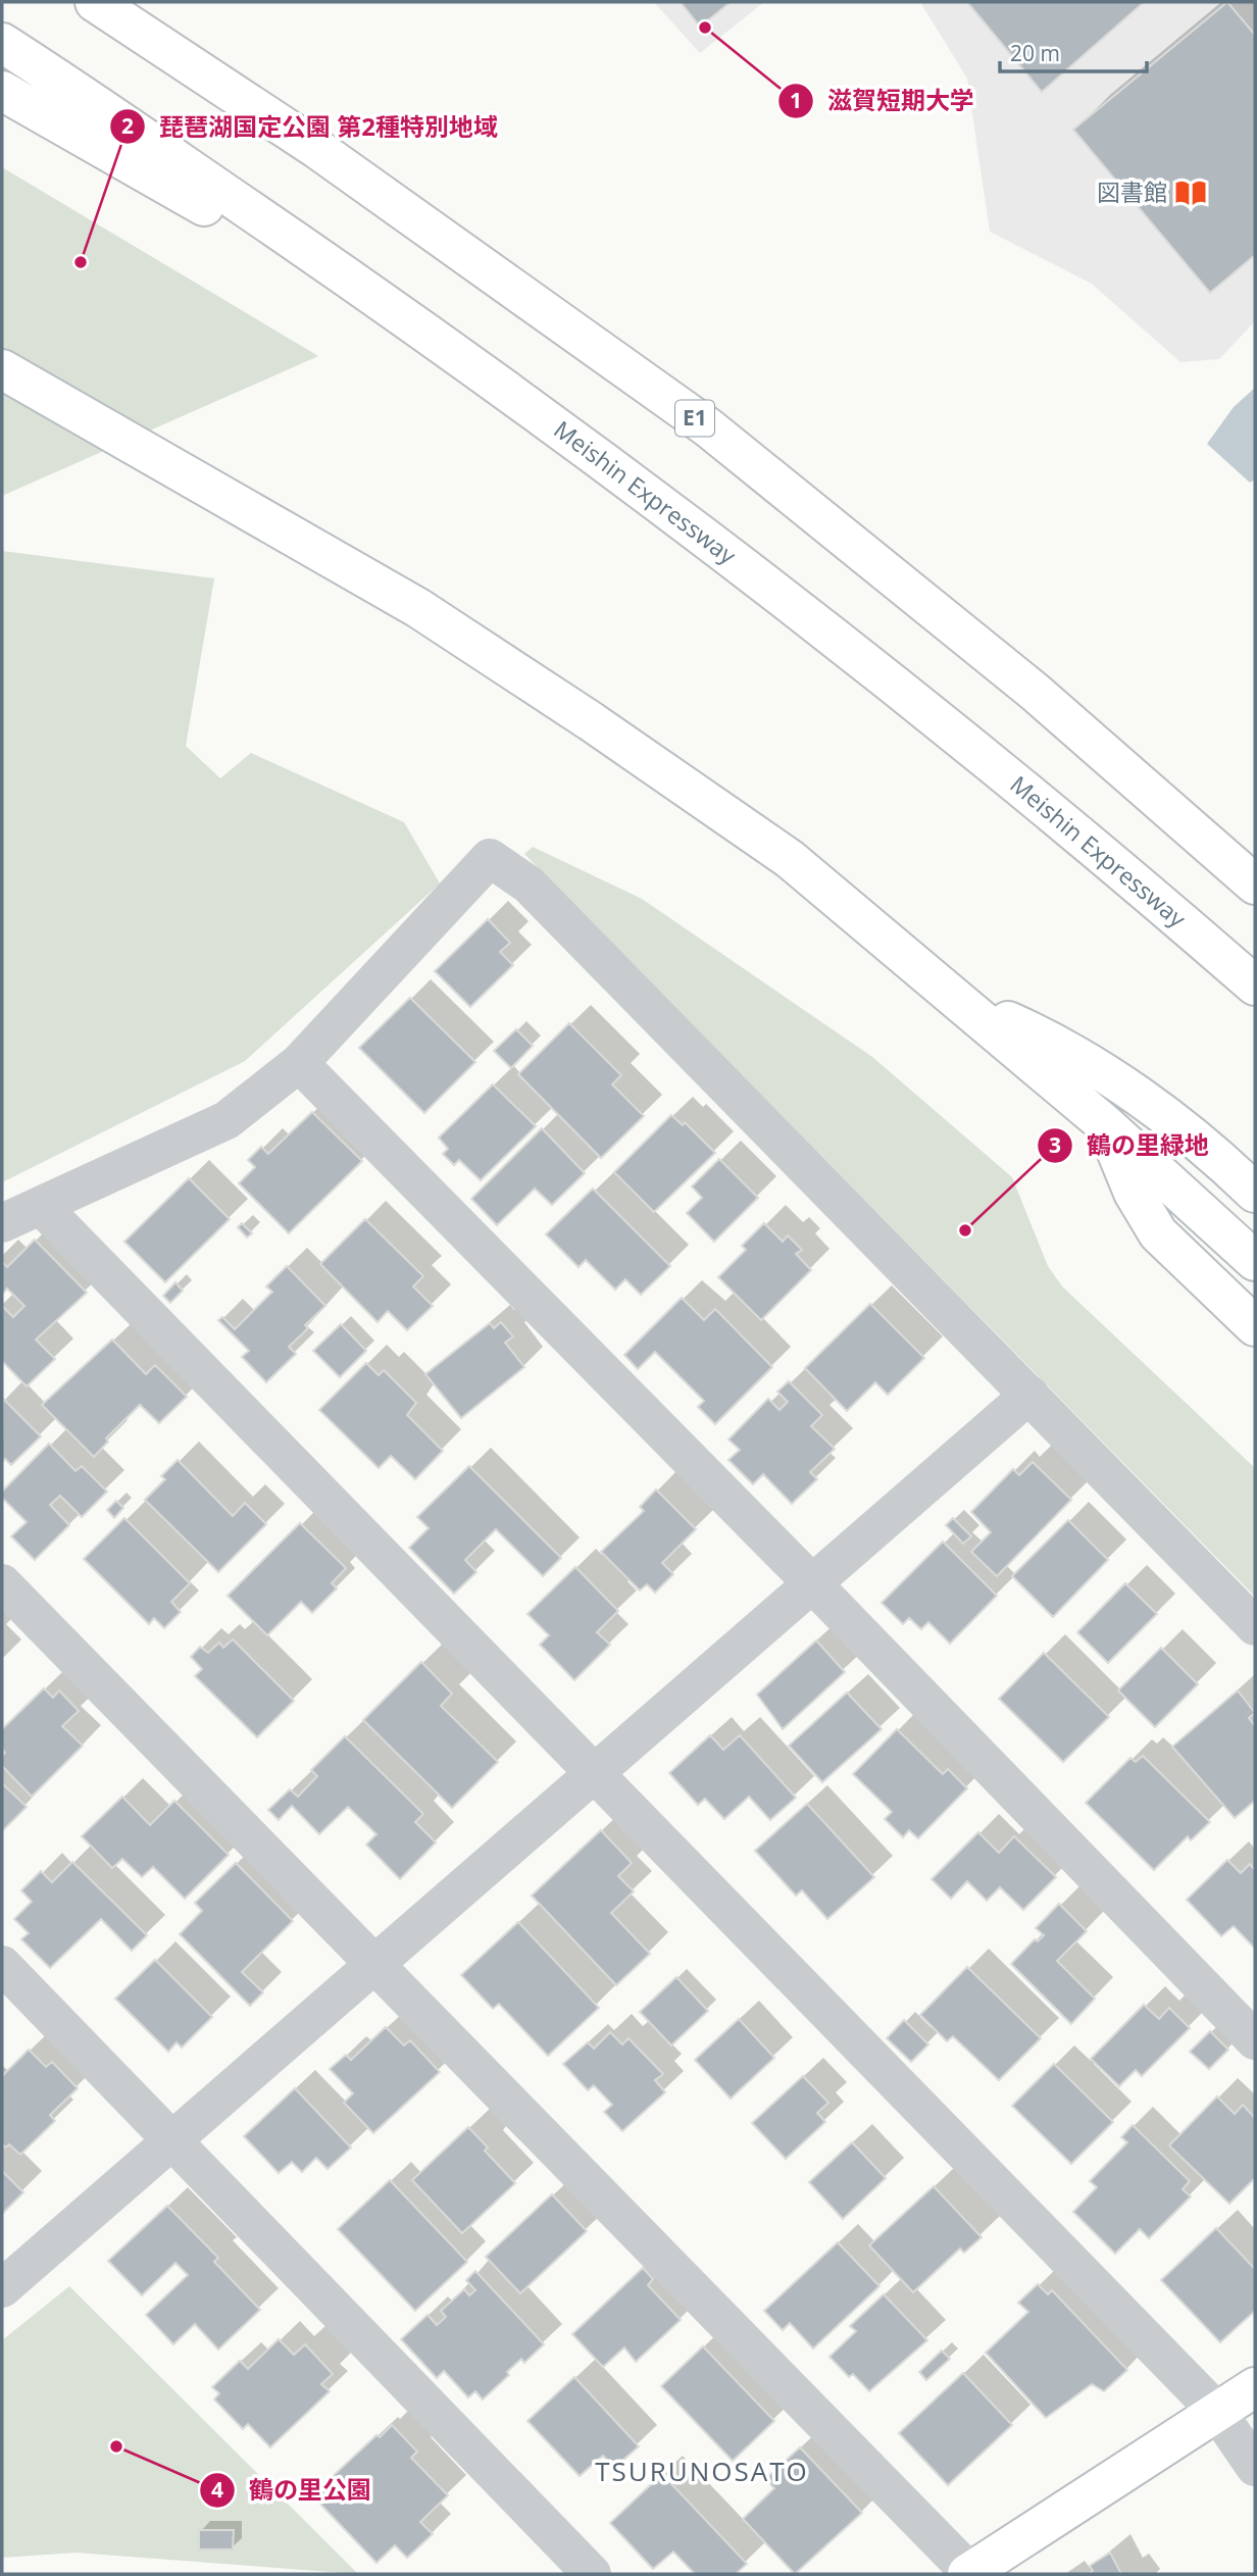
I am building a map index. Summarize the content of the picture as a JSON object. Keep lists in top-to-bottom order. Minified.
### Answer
{"streets":{"main road":["E1","Meishin Expressway"]},"districts":["TSURUNOSATO"],"places":{"other":["滋賀短期大学","琵琶湖国定公園 第2種特別地域","鶴の里緑地","鶴の里公園"],"library":["図書館"]},"scale_bar":"20 m"}
